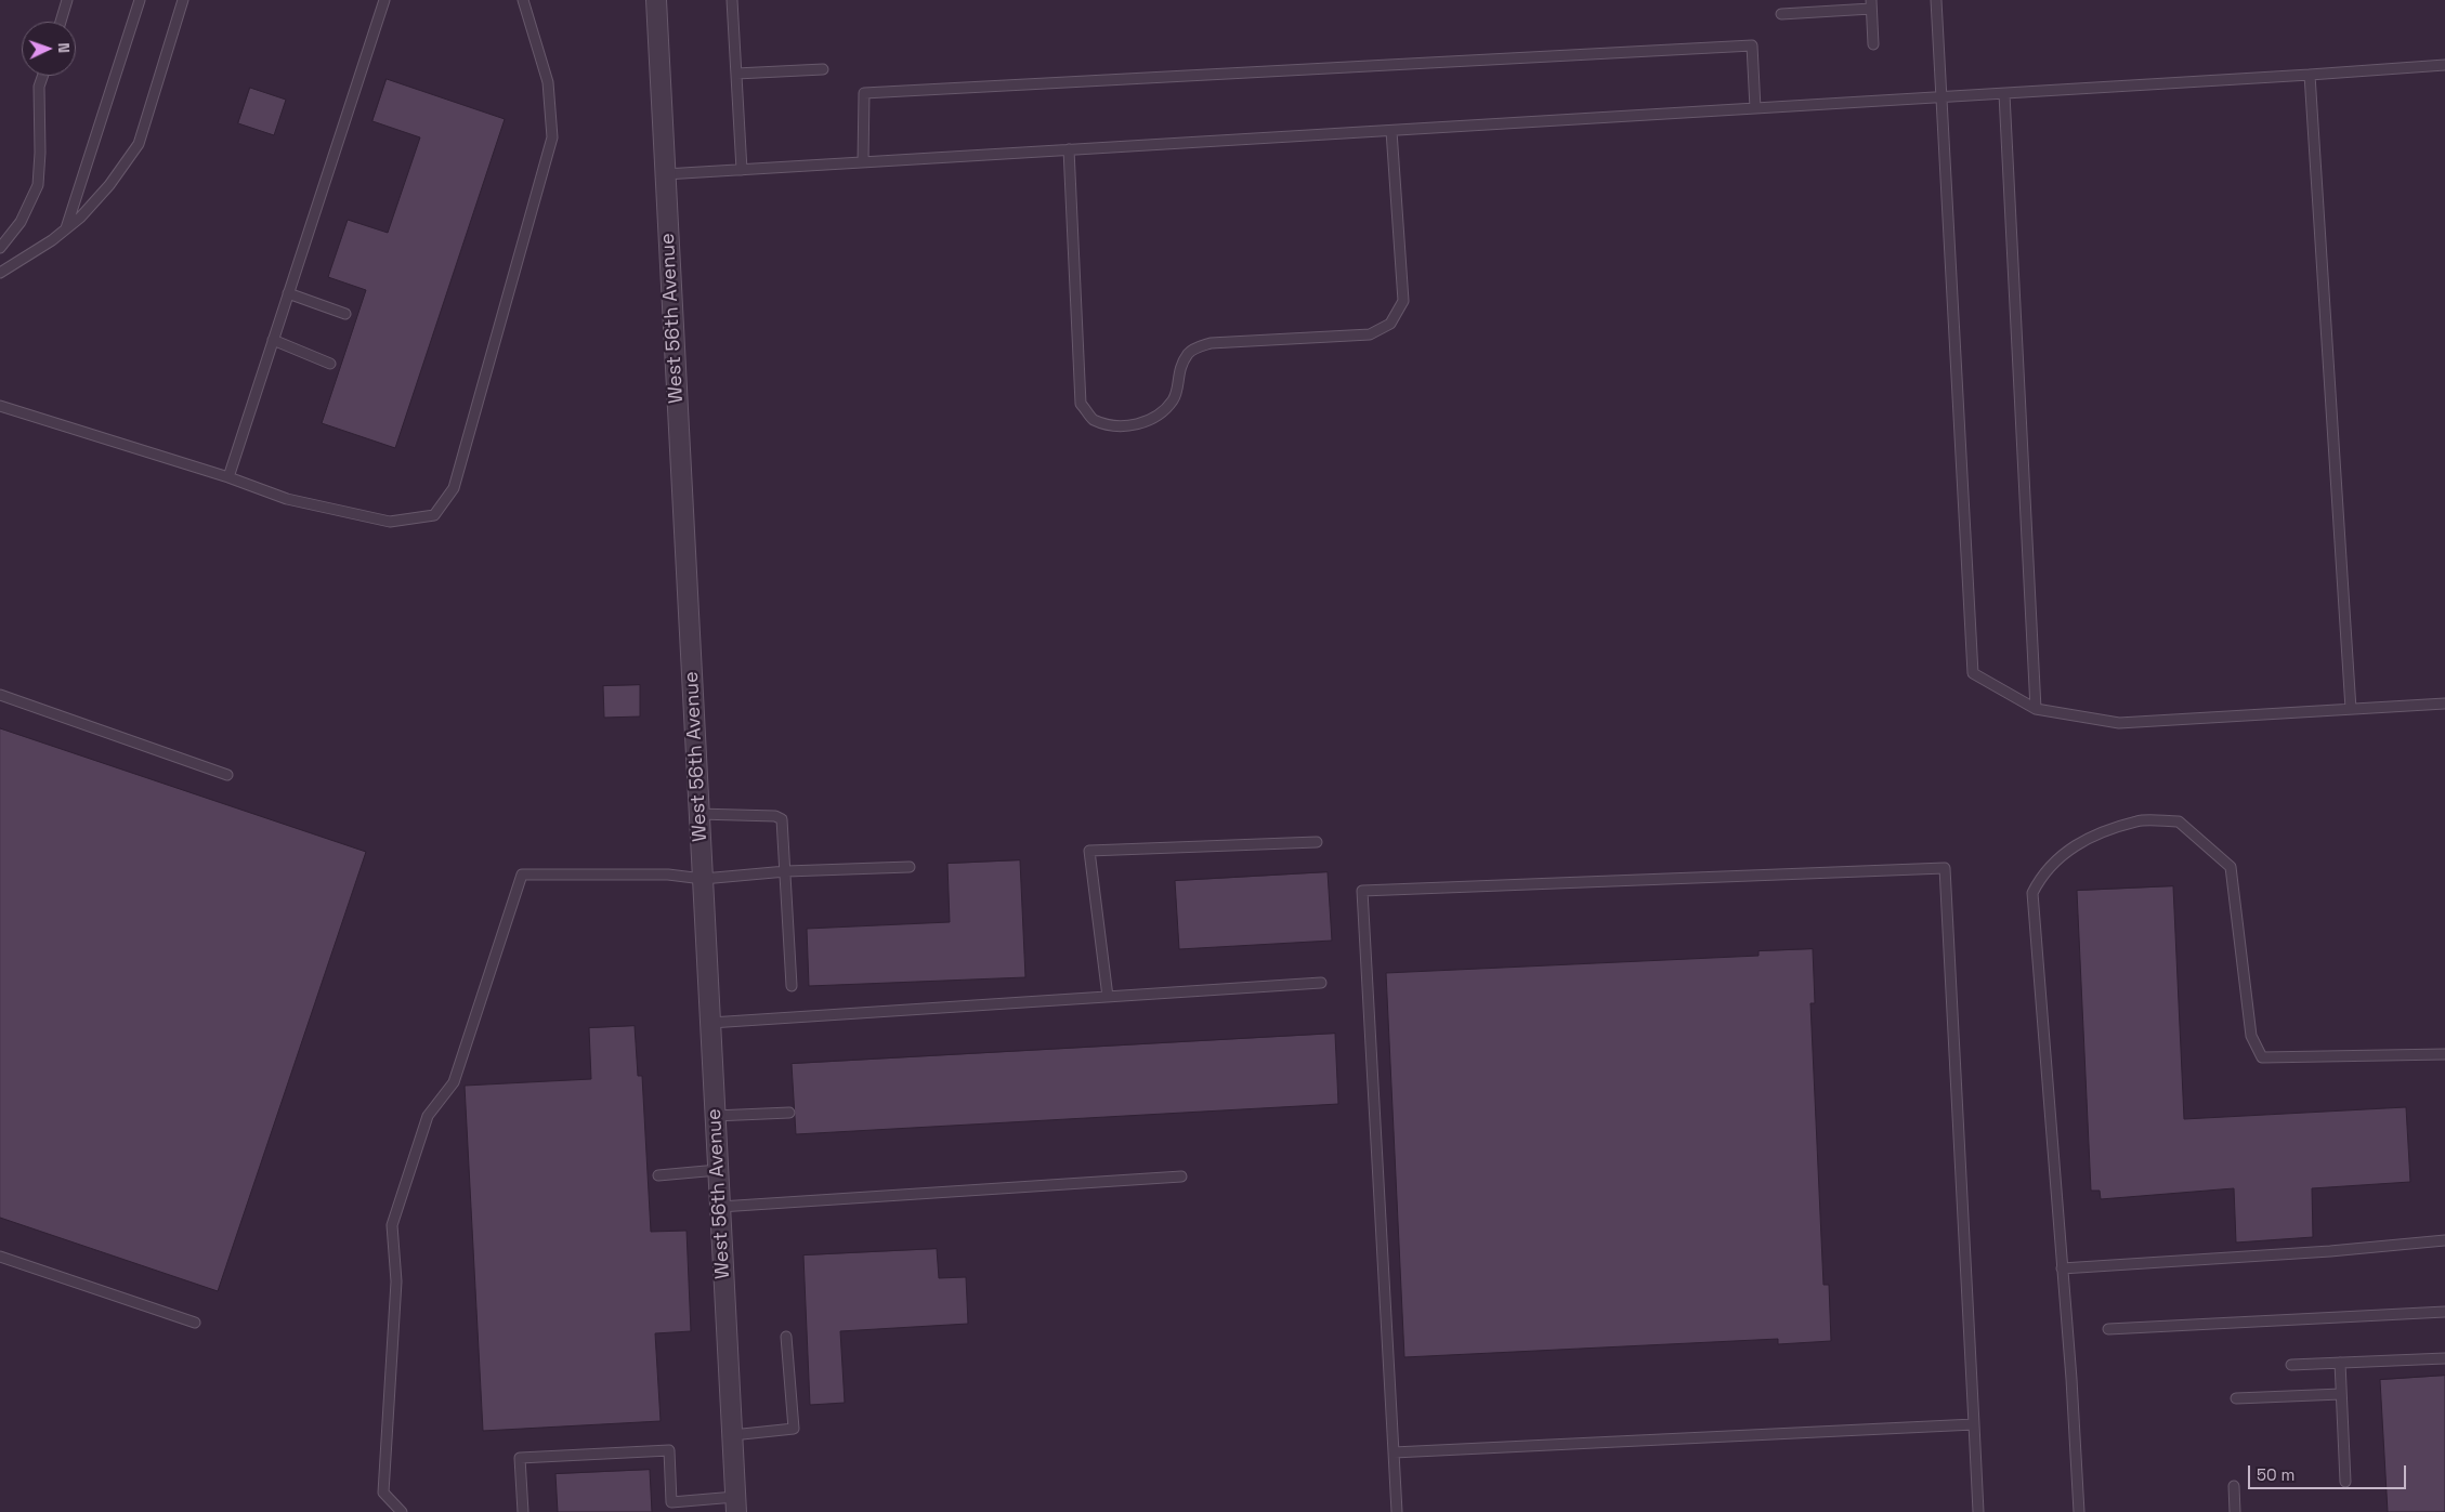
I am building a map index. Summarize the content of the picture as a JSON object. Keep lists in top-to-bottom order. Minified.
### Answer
{"streets":{"street":["West 56th Avenue"]},"scale_bar":"50 m","north":"right"}
